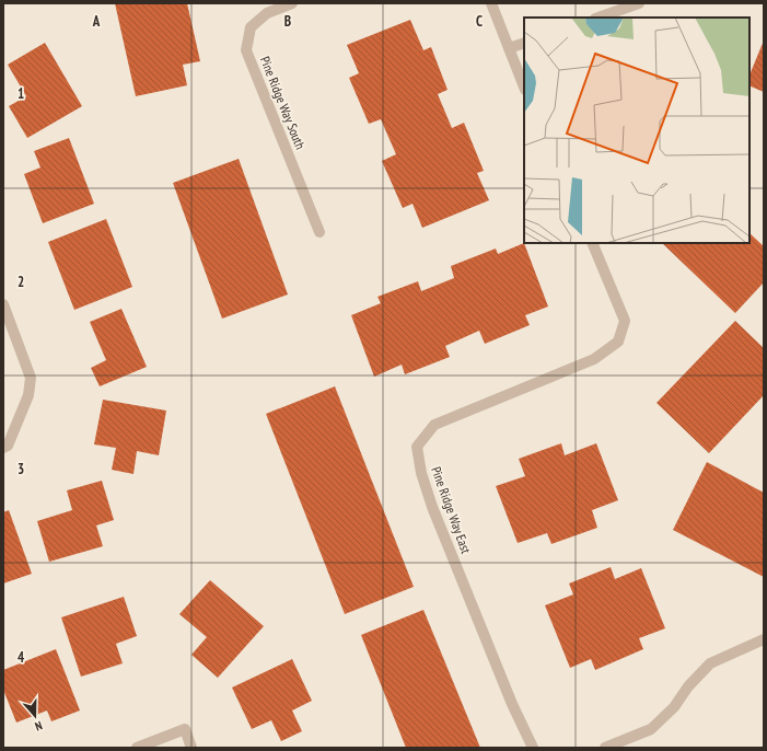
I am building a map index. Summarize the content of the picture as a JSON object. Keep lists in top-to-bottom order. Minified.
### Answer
{"streets":{"street":["Pine Ridge Way South","Pine Ridge Way East"]},"north":"bottom","grid":{"columns":["A","B","C"],"rows":["1","2","3","4"]}}
